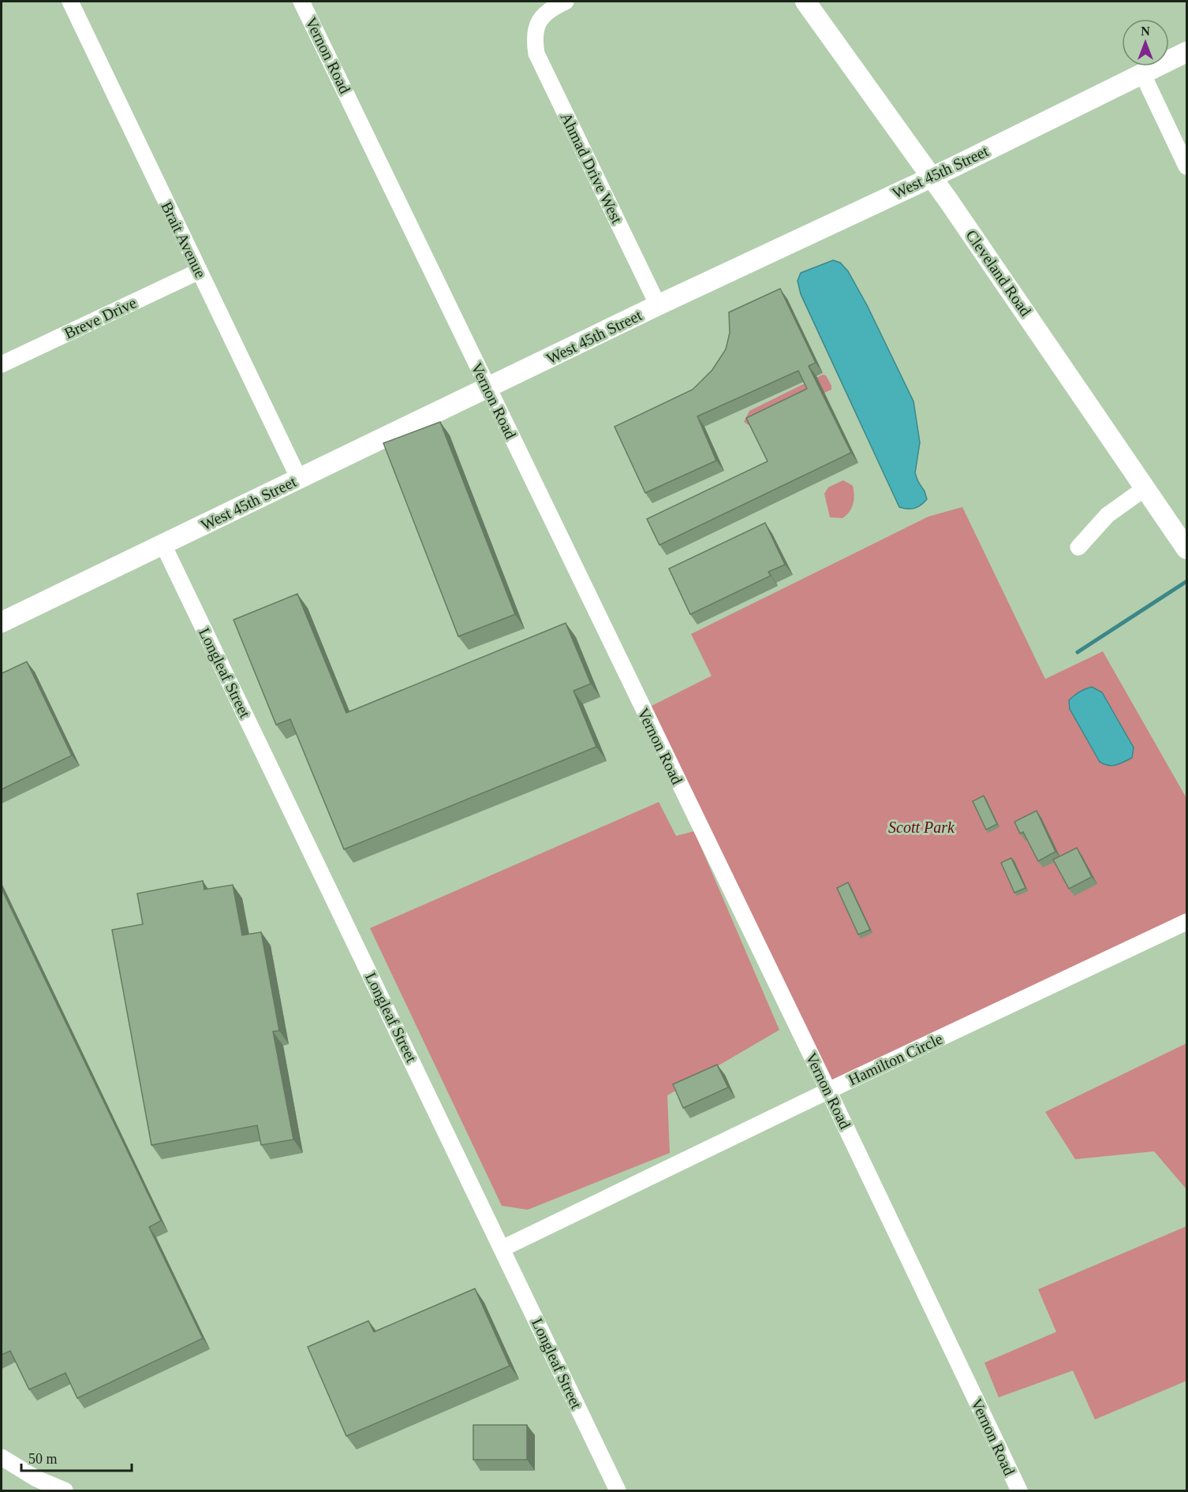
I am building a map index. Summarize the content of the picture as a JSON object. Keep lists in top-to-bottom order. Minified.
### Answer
{"streets":{"street":["Vernon Road","Ahmad Drive West","West 45th Street","Brait Avenue","Cleveland Road","Breve Drive","Longleaf Street","Hamilton Circle"]},"crossings":[["Vernon Road","West 45th Street"],["Vernon Road","Hamilton Circle"],["Ahmad Drive West","West 45th Street"],["West 45th Street","Brait Avenue"],["West 45th Street","Cleveland Road"],["West 45th Street","Longleaf Street"],["Brait Avenue","Breve Drive"],["Longleaf Street","Hamilton Circle"]],"parks":["Scott Park"],"scale_bar":"50 m","north":"top"}
